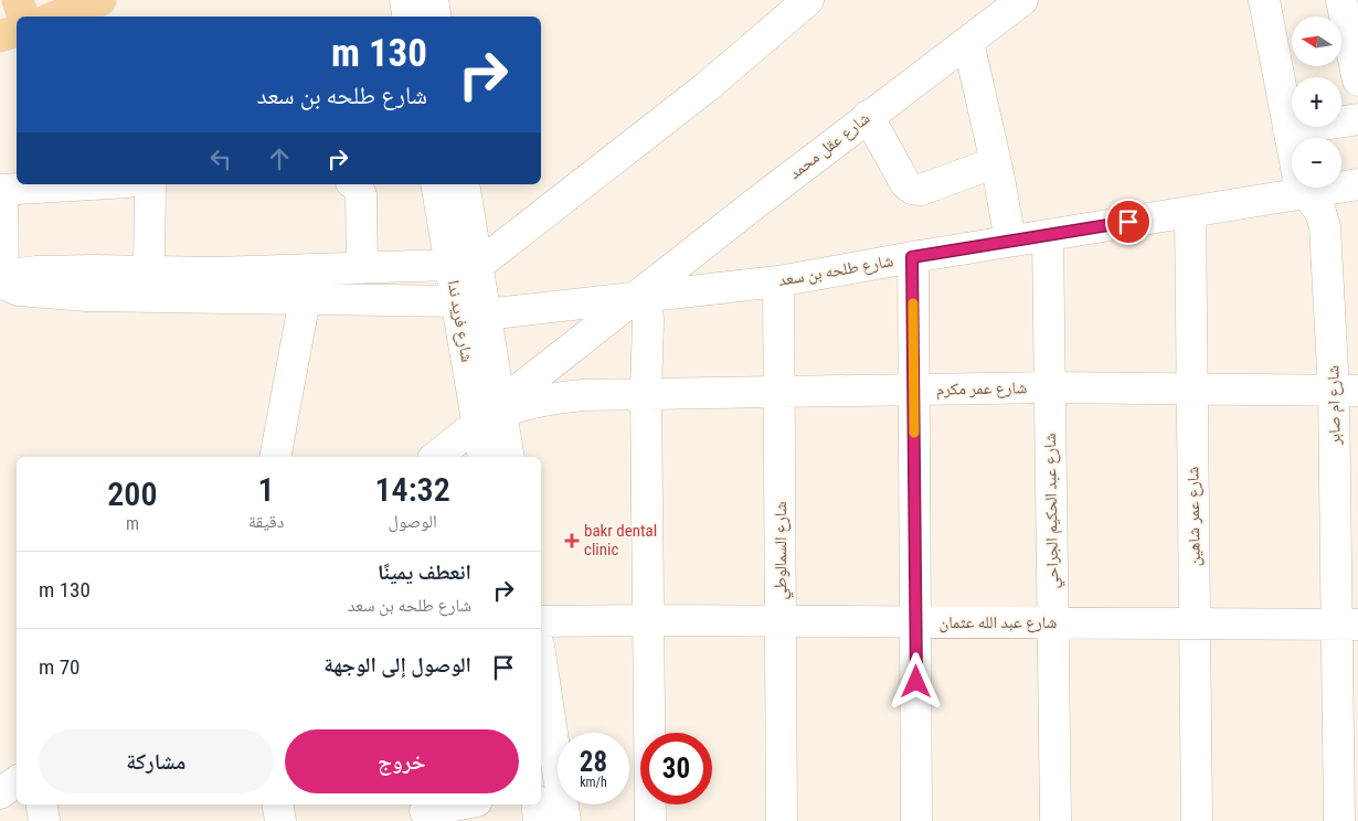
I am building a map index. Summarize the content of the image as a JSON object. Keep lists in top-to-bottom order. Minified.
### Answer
{"streets":{"street":["شارع عقل محمد","شارع طلحه بن سعد","شارع فريد ندا","شارع عمر مكرم","شارع ام صابر","شارع عبد الحكيم الجراحي","شارع عمر شاهين","شارع السمالوطي","شارع عبد الله عثمان"]},"crossings":[["شارع عقل محمد","شارع طلحه بن سعد"],["شارع عقل محمد","شارع فريد ندا"],["شارع عقل محمد","شارع عمر مكرم"],["شارع طلحه بن سعد","شارع ام صابر"],["شارع طلحه بن سعد","شارع عبد الحكيم الجراحي"],["شارع طلحه بن سعد","شارع عمر شاهين"],["شارع طلحه بن سعد","شارع السمالوطي"],["شارع فريد ندا","شارع عمر مكرم"],["شارع عمر مكرم","شارع ام صابر"],["شارع عمر مكرم","شارع عبد الحكيم الجراحي"],["شارع عمر مكرم","شارع عمر شاهين"],["شارع عمر مكرم","شارع السمالوطي"],["شارع ام صابر","شارع عبد الله عثمان"],["شارع عبد الحكيم الجراحي","شارع عبد الله عثمان"],["شارع عمر شاهين","شارع عبد الله عثمان"],["شارع السمالوطي","شارع عبد الله عثمان"]],"places":{"health":["bakr dental clinic"]},"north":"left","page":{"map_buttons":["+","−"],"turn":["130 m","شارع طلحه بن سعد"],"eta":["14:32","الوصول","1","دقيقة","200","m"],"list":[{"name":"انعطف يمينًا","note":"شارع طلحه بن سعد","value":"130 m"},{"name":"الوصول إلى الوجهة","value":"70 m"}],"buttons":["خروج","مشاركة"],"speed":"28 km/h","limit":"30"}}
